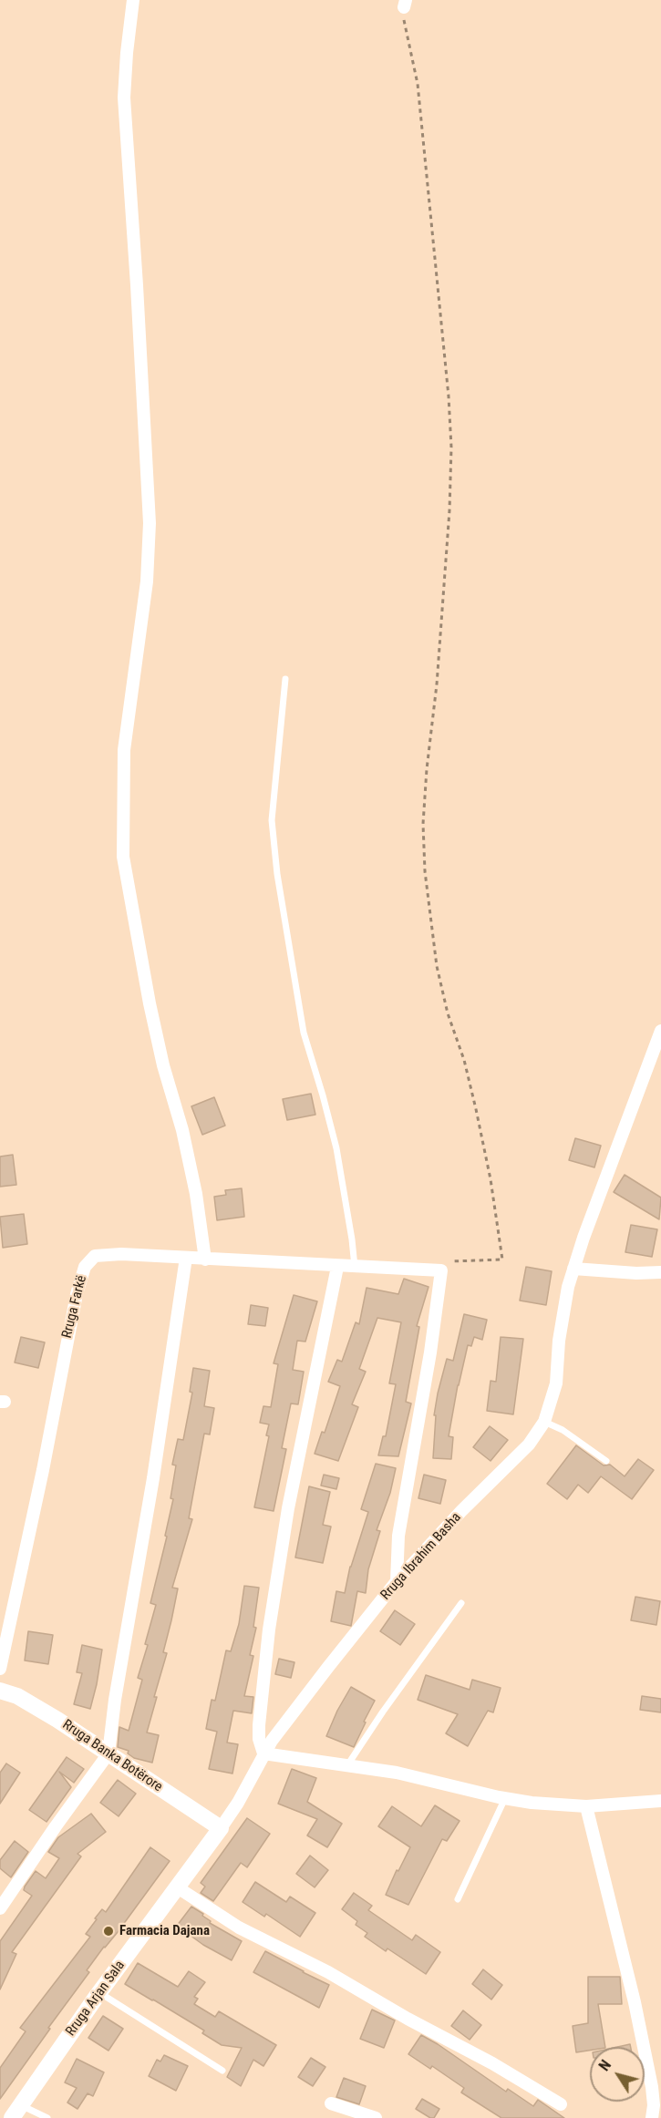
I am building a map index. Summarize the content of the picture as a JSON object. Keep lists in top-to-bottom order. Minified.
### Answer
{"streets":{"street":["Rruga Farkë","Rruga Ibrahim Basha","Rruga Banka Botërore","Rruga Arjan Sala"]},"crossings":[["Rruga Ibrahim Basha","Rruga Banka Botërore"],["Rruga Ibrahim Basha","Rruga Arjan Sala"],["Rruga Banka Botërore","Rruga Arjan Sala"]],"places":["Farmacia Dajana"],"north":"top left"}
